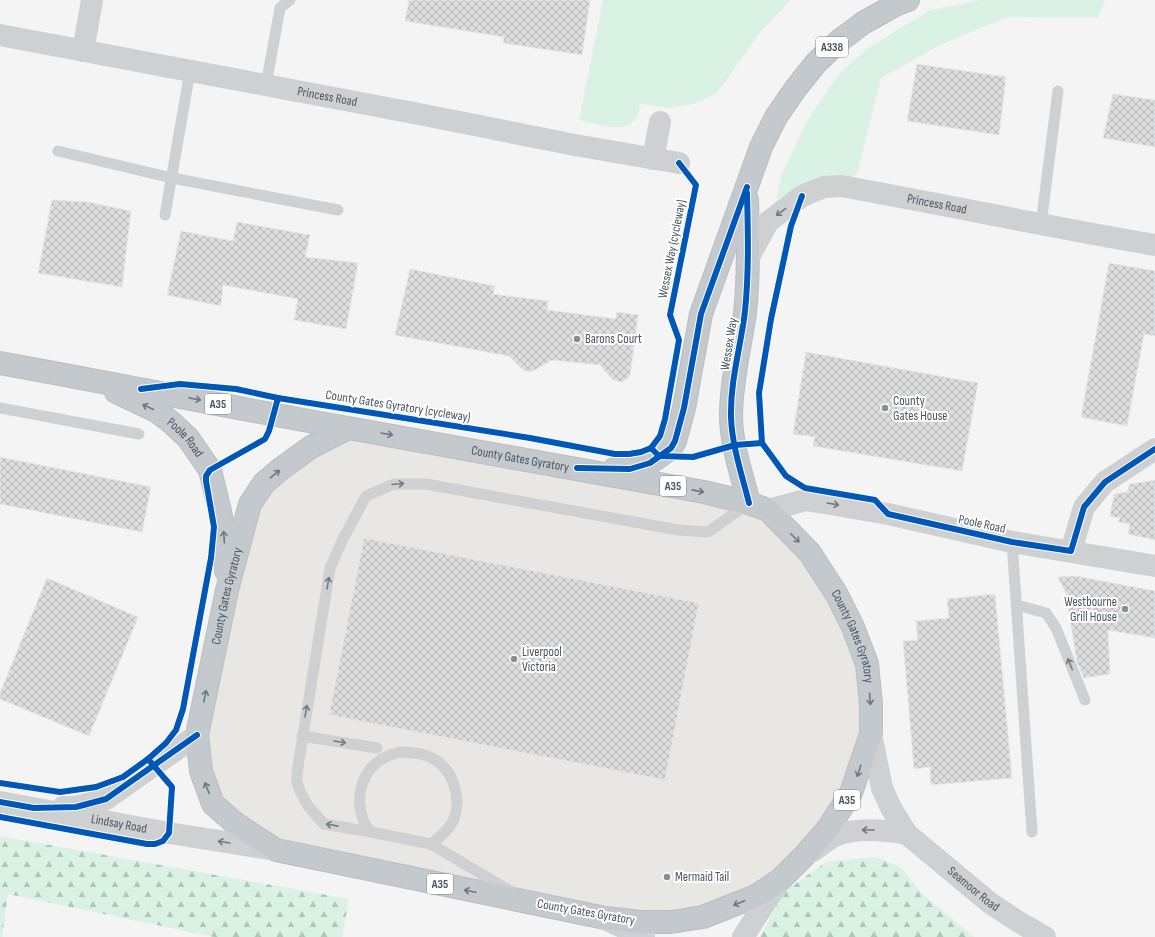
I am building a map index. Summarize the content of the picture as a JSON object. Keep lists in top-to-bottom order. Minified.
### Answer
{"streets":{"highway":["A338","Wessex Way","A35","Poole Road","County Gates Gyratory"],"street":["Princess Road","Lindsay Road","Seamoor Road"],"cycle path":["Wessex Way (cycleway)","County Gates Gyratory (cycleway)"]},"crossings":[["A338","Wessex Way"],["A338","County Gates Gyratory"],["Princess Road","Wessex Way"],["Wessex Way","Poole Road"],["Wessex Way","County Gates Gyratory"],["Poole Road","County Gates Gyratory"],["County Gates Gyratory","Lindsay Road"],["County Gates Gyratory","Seamoor Road"]],"one_way":["Lindsay Road"],"places":["Barons Court","County Gates House","Westbourne Grill House","Liverpool Victoria","Mermaid Tail"]}
